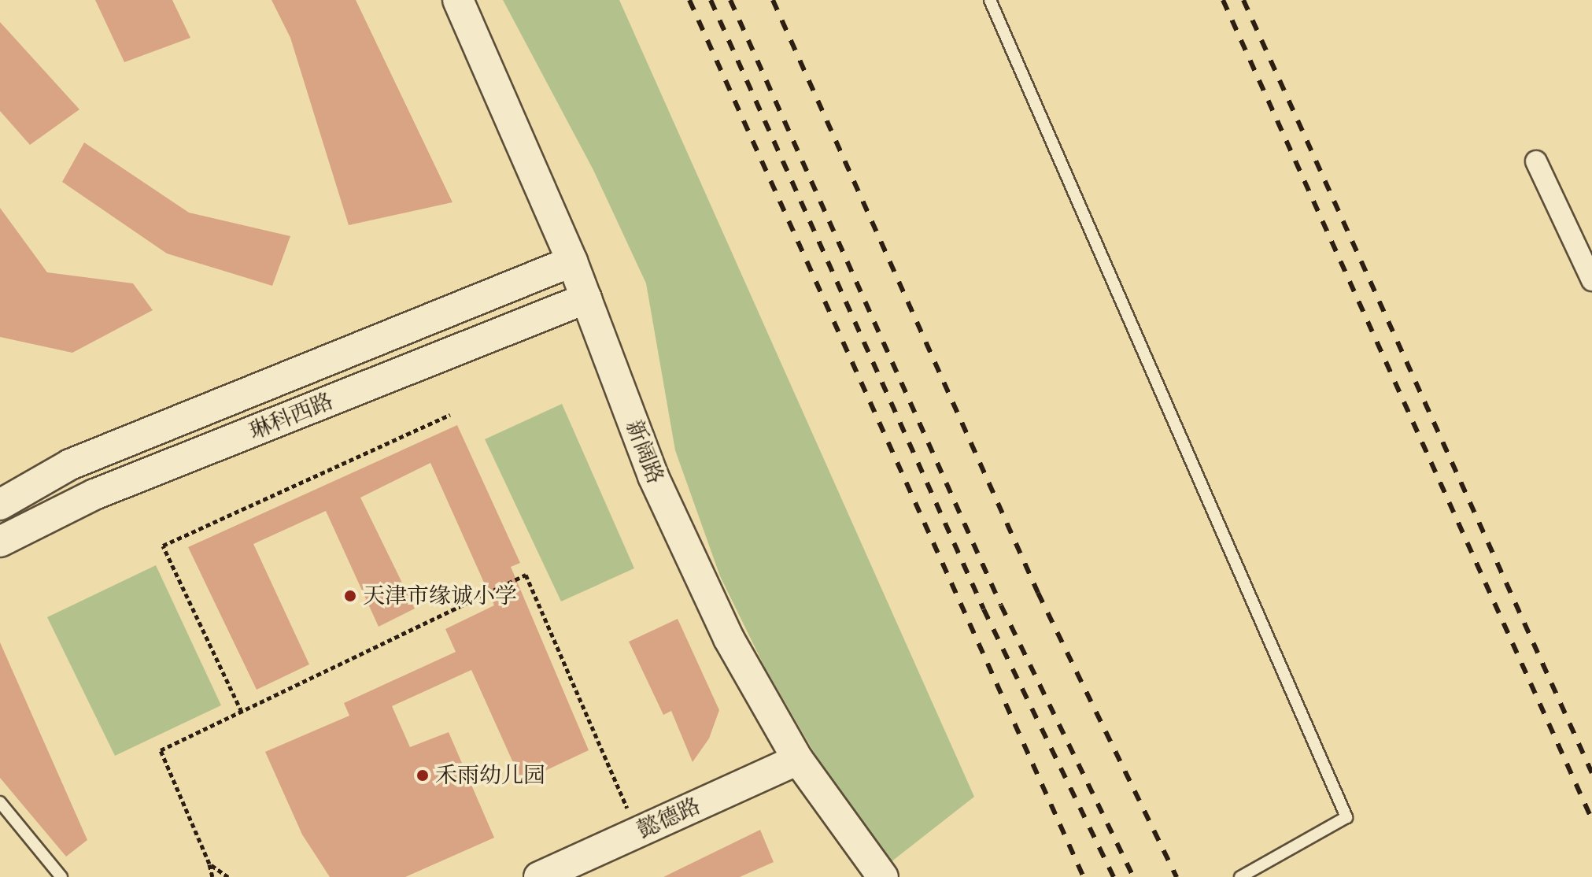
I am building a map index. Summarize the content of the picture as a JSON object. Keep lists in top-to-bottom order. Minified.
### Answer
{"streets":{"street":["琳科西路","新阔路","懿德路"]},"crossings":[["琳科西路","新阔路"],["新阔路","懿德路"]],"places":["天津市缘诚小学","禾雨幼儿园"]}
